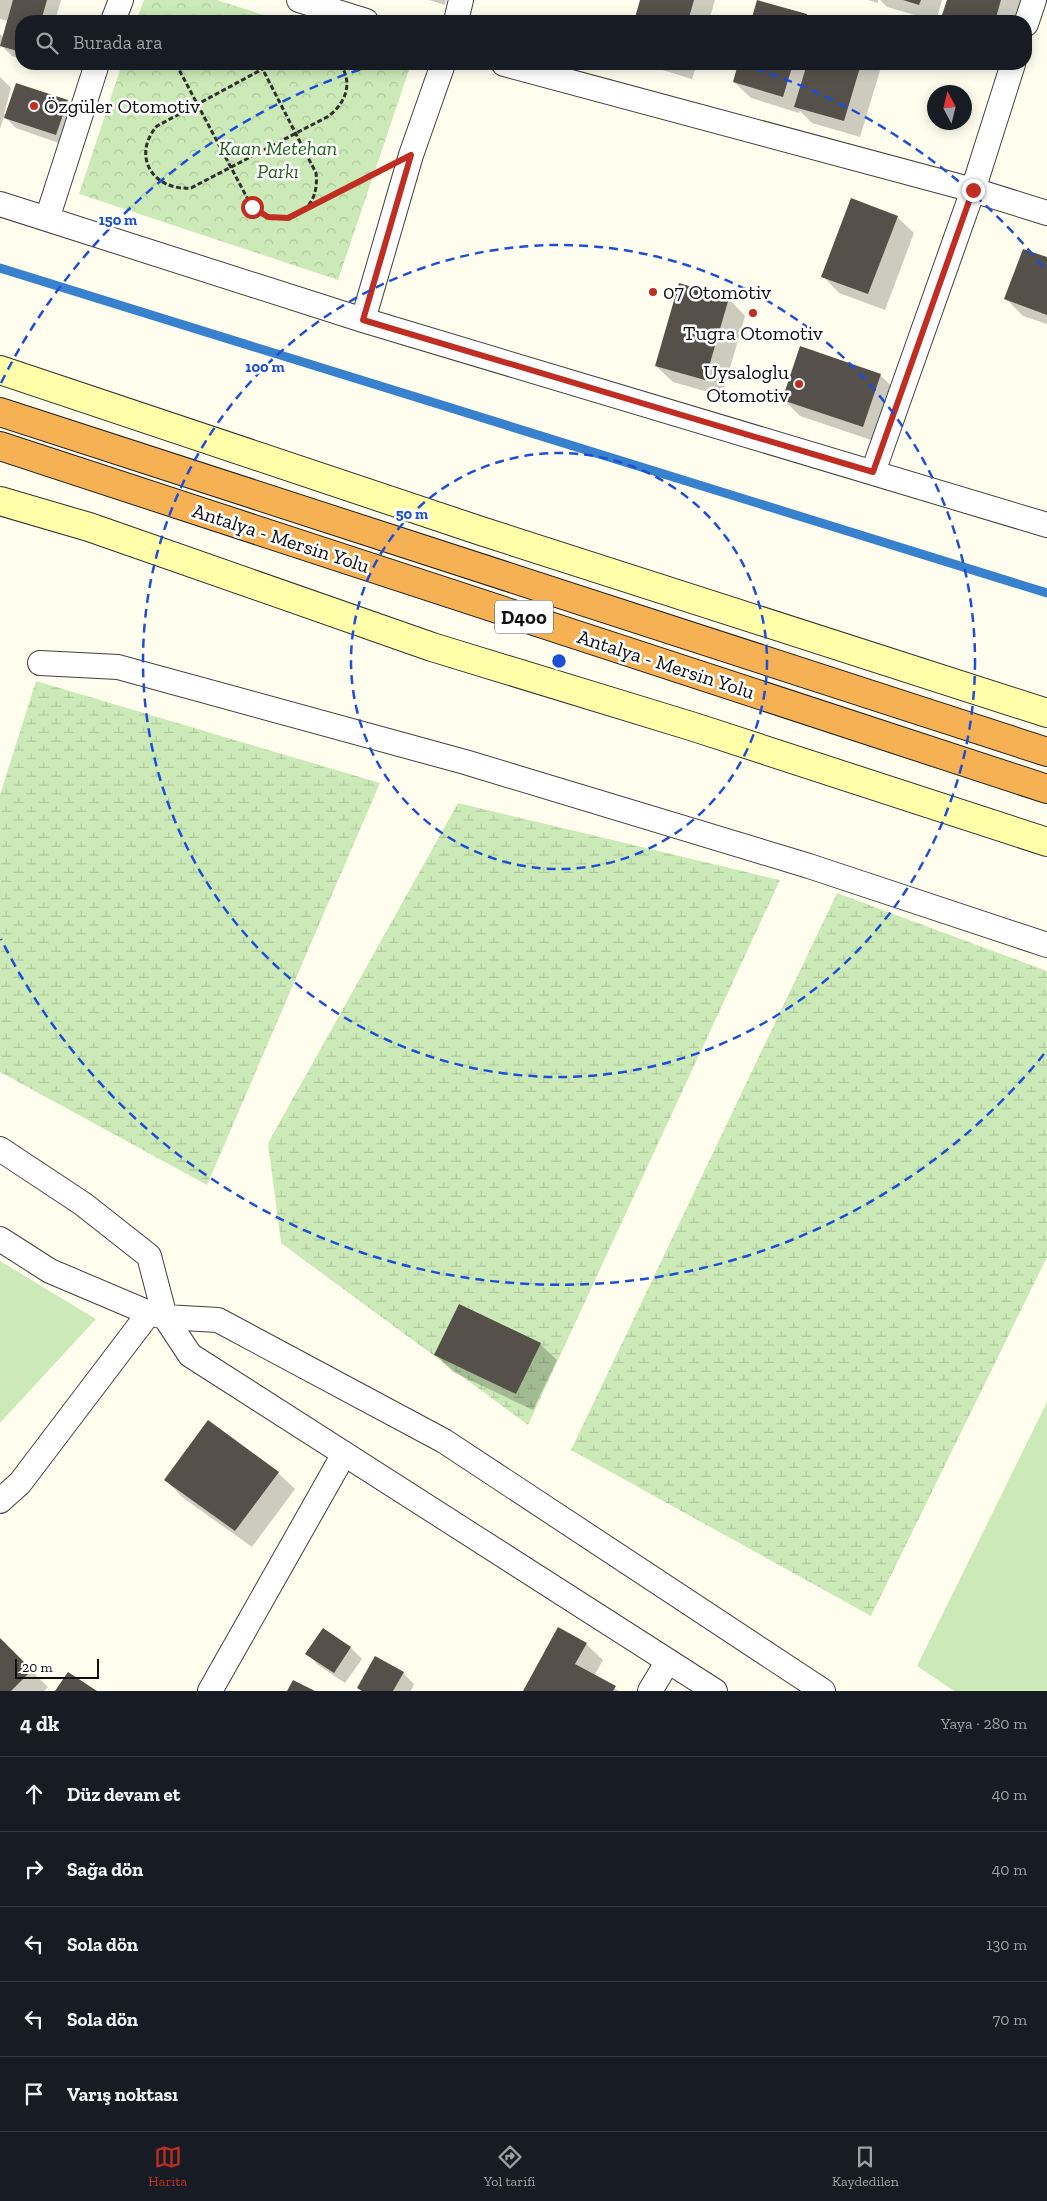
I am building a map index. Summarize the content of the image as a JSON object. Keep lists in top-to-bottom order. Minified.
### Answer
{"streets":{"highway":["Antalya - Mersin Yolu","D400"]},"parks":["Kaan Metehan Parkı"],"places":["Özgüler Otomotiv","07 Otomotiv","Tugra Otomotiv","Uysaloglu Otomotiv"],"scale_bar":"20 m","north":"top","page":{"search":"Burada ara","scale":"20 m","heading":["4 dk","Yaya · 280 m"],"list":[["Düz devam et","40 m"],["Sağa dön","40 m"],["Sola dön","130 m"],["Sola dön","70 m"],"Varış noktası"],"nav":["Harita","Yol tarifi","Kaydedilen"]},"rings":["150 m","100 m","50 m"]}
